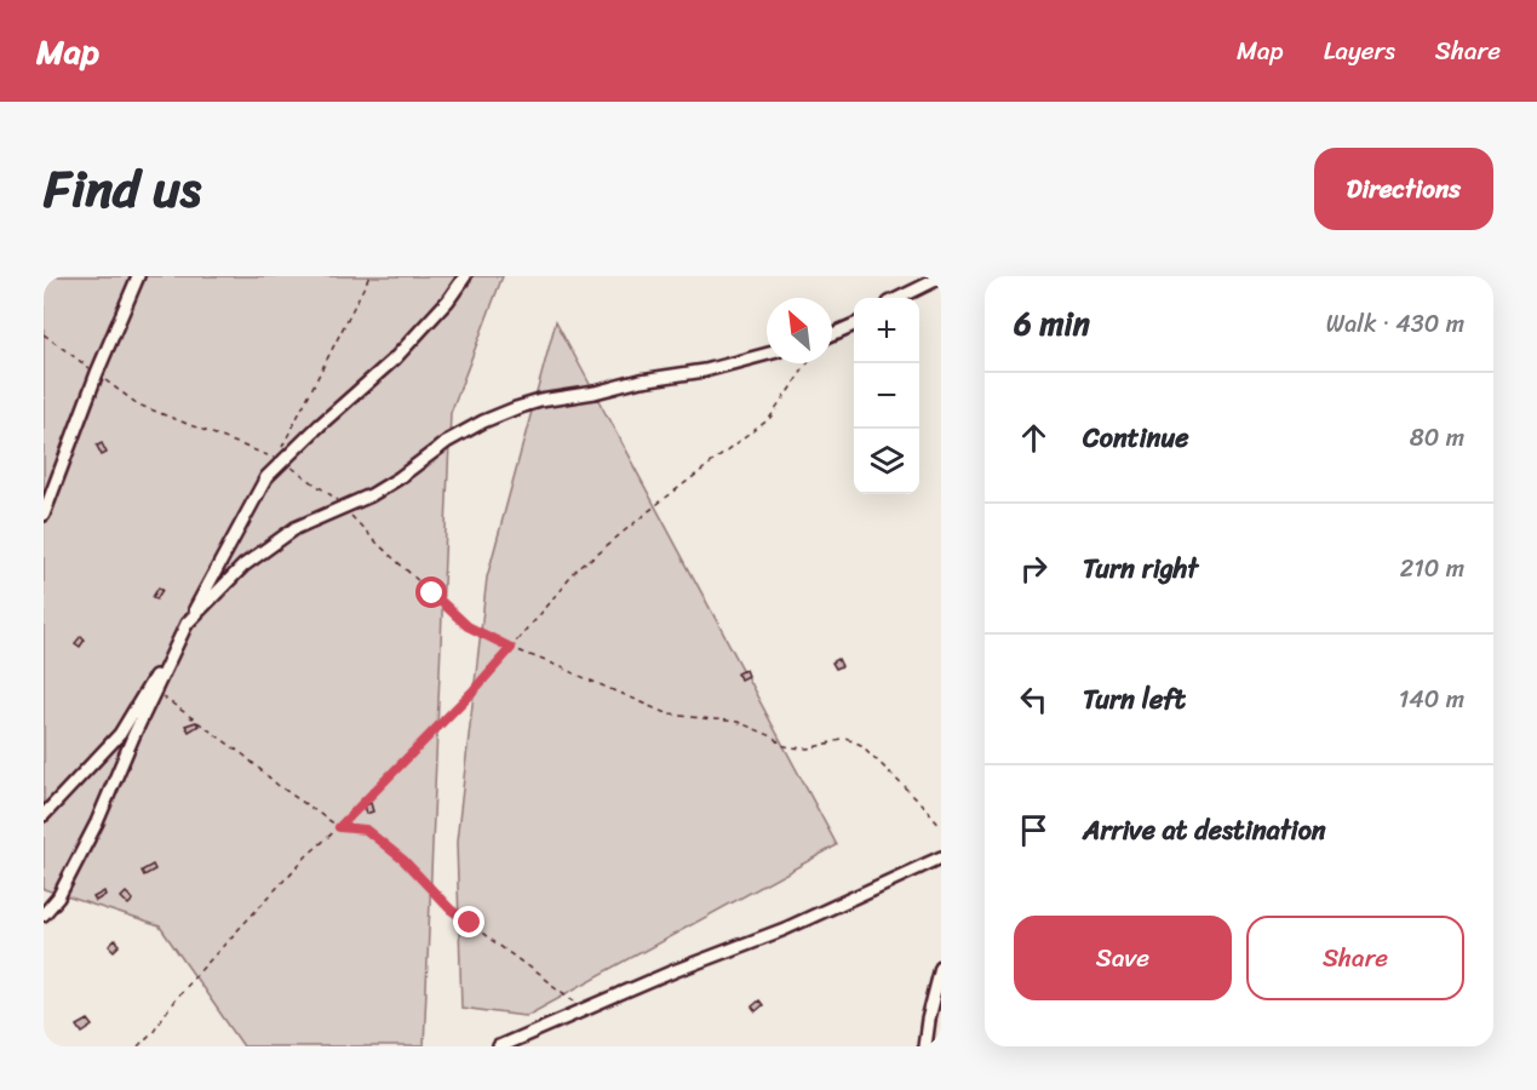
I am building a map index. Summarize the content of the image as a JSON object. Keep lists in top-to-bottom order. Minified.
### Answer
{"north":"top left","page":{"header":"Map","nav":["Map","Layers","Share"],"title":"Find us","buttons":["Directions",["Save","Share"]],"heading":["6 min","Walk · 430 m"],"map_buttons":["+","−"],"list":[["Continue","80 m"],["Turn right","210 m"],["Turn left","140 m"],"Arrive at destination"]}}
